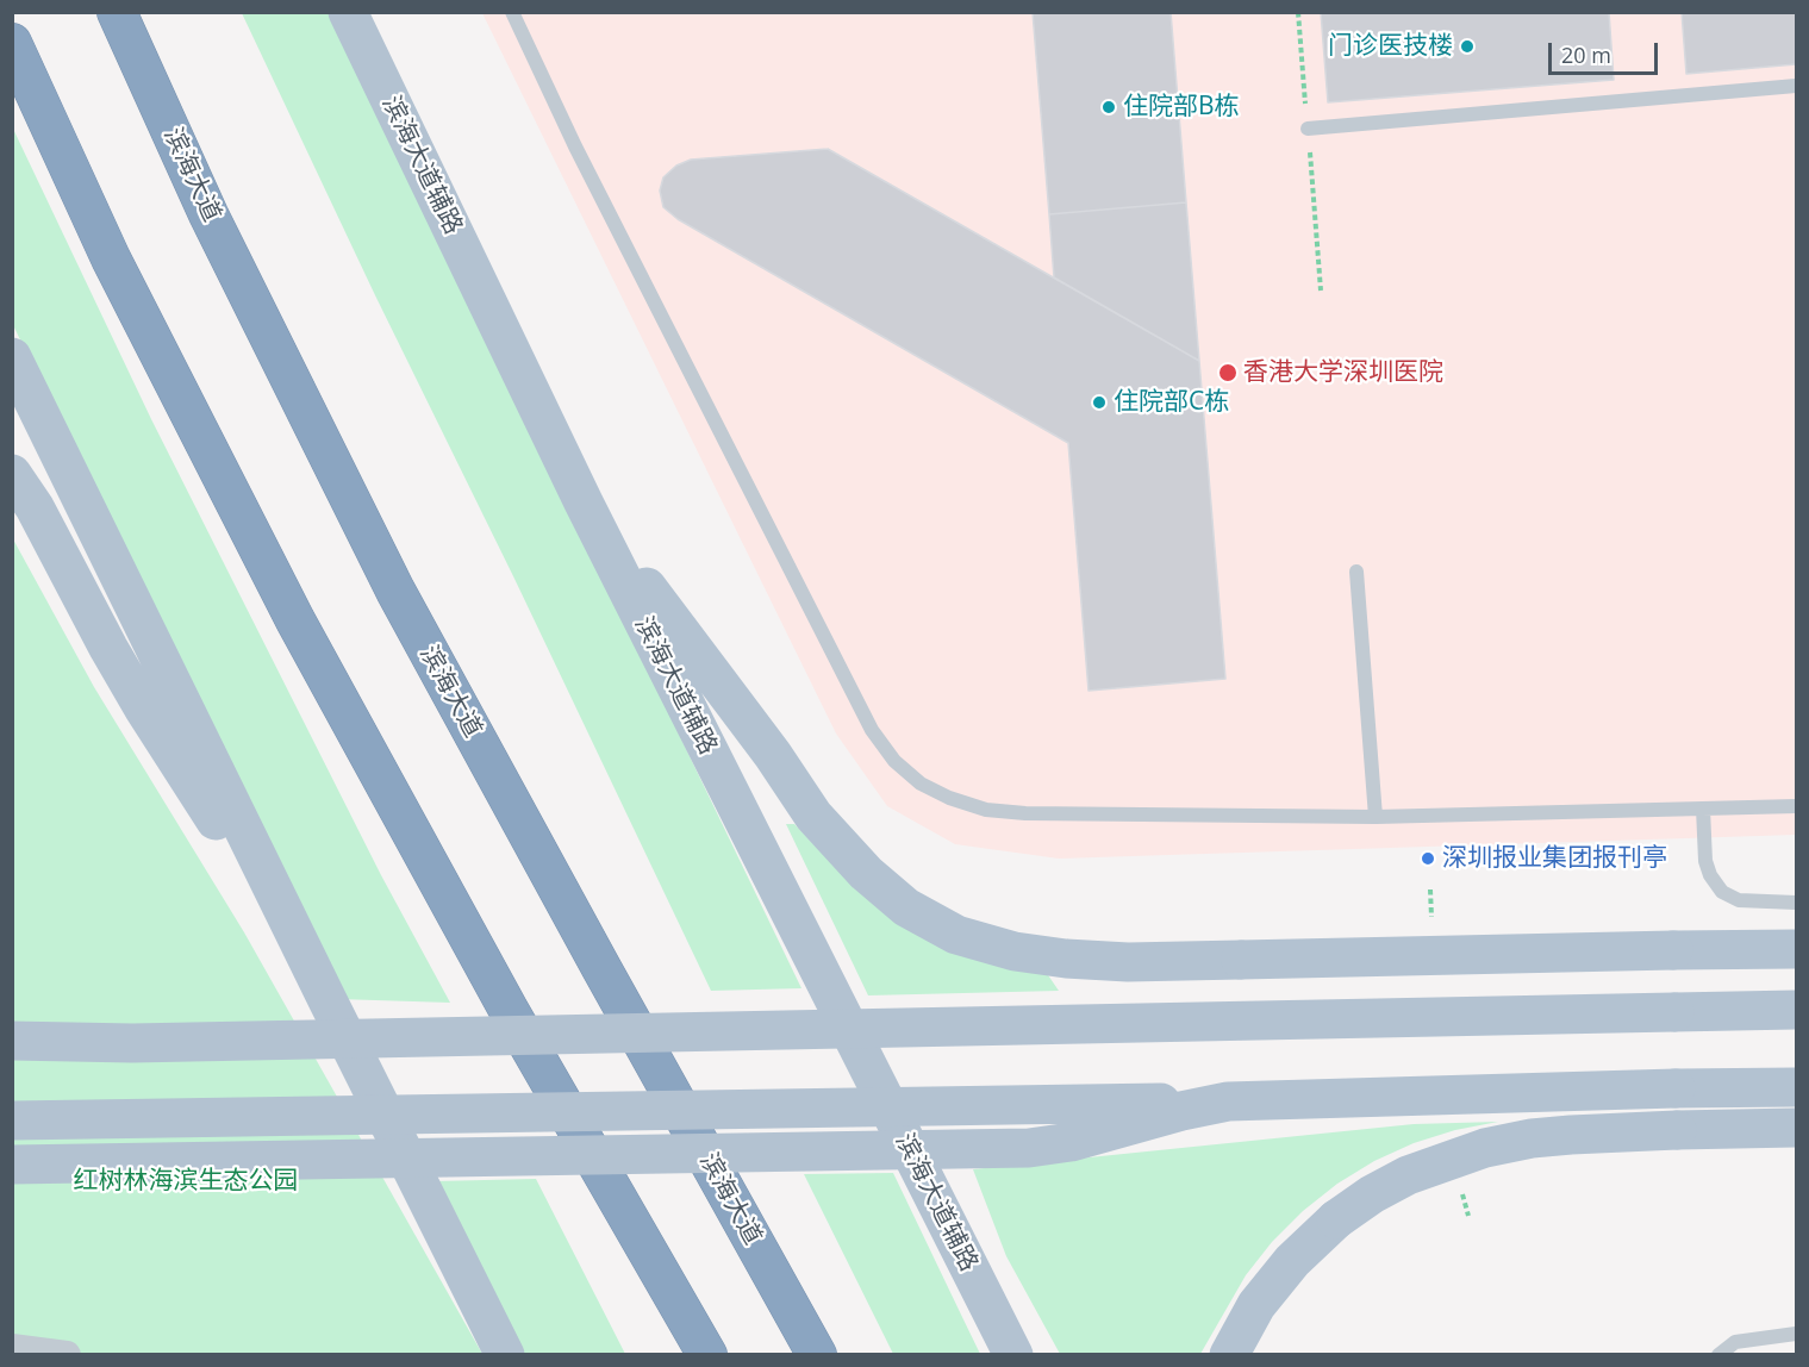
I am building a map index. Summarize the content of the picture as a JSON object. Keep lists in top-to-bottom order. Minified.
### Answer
{"streets":{"highway":["滨海大道"],"main road":["滨海大道辅路"]},"parks":["红树林海滨生态公园"],"places":["门诊医技楼","住院部B栋","香港大学深圳医院","住院部C栋","深圳报业集团报刊亭"],"scale_bar":"20 m"}
